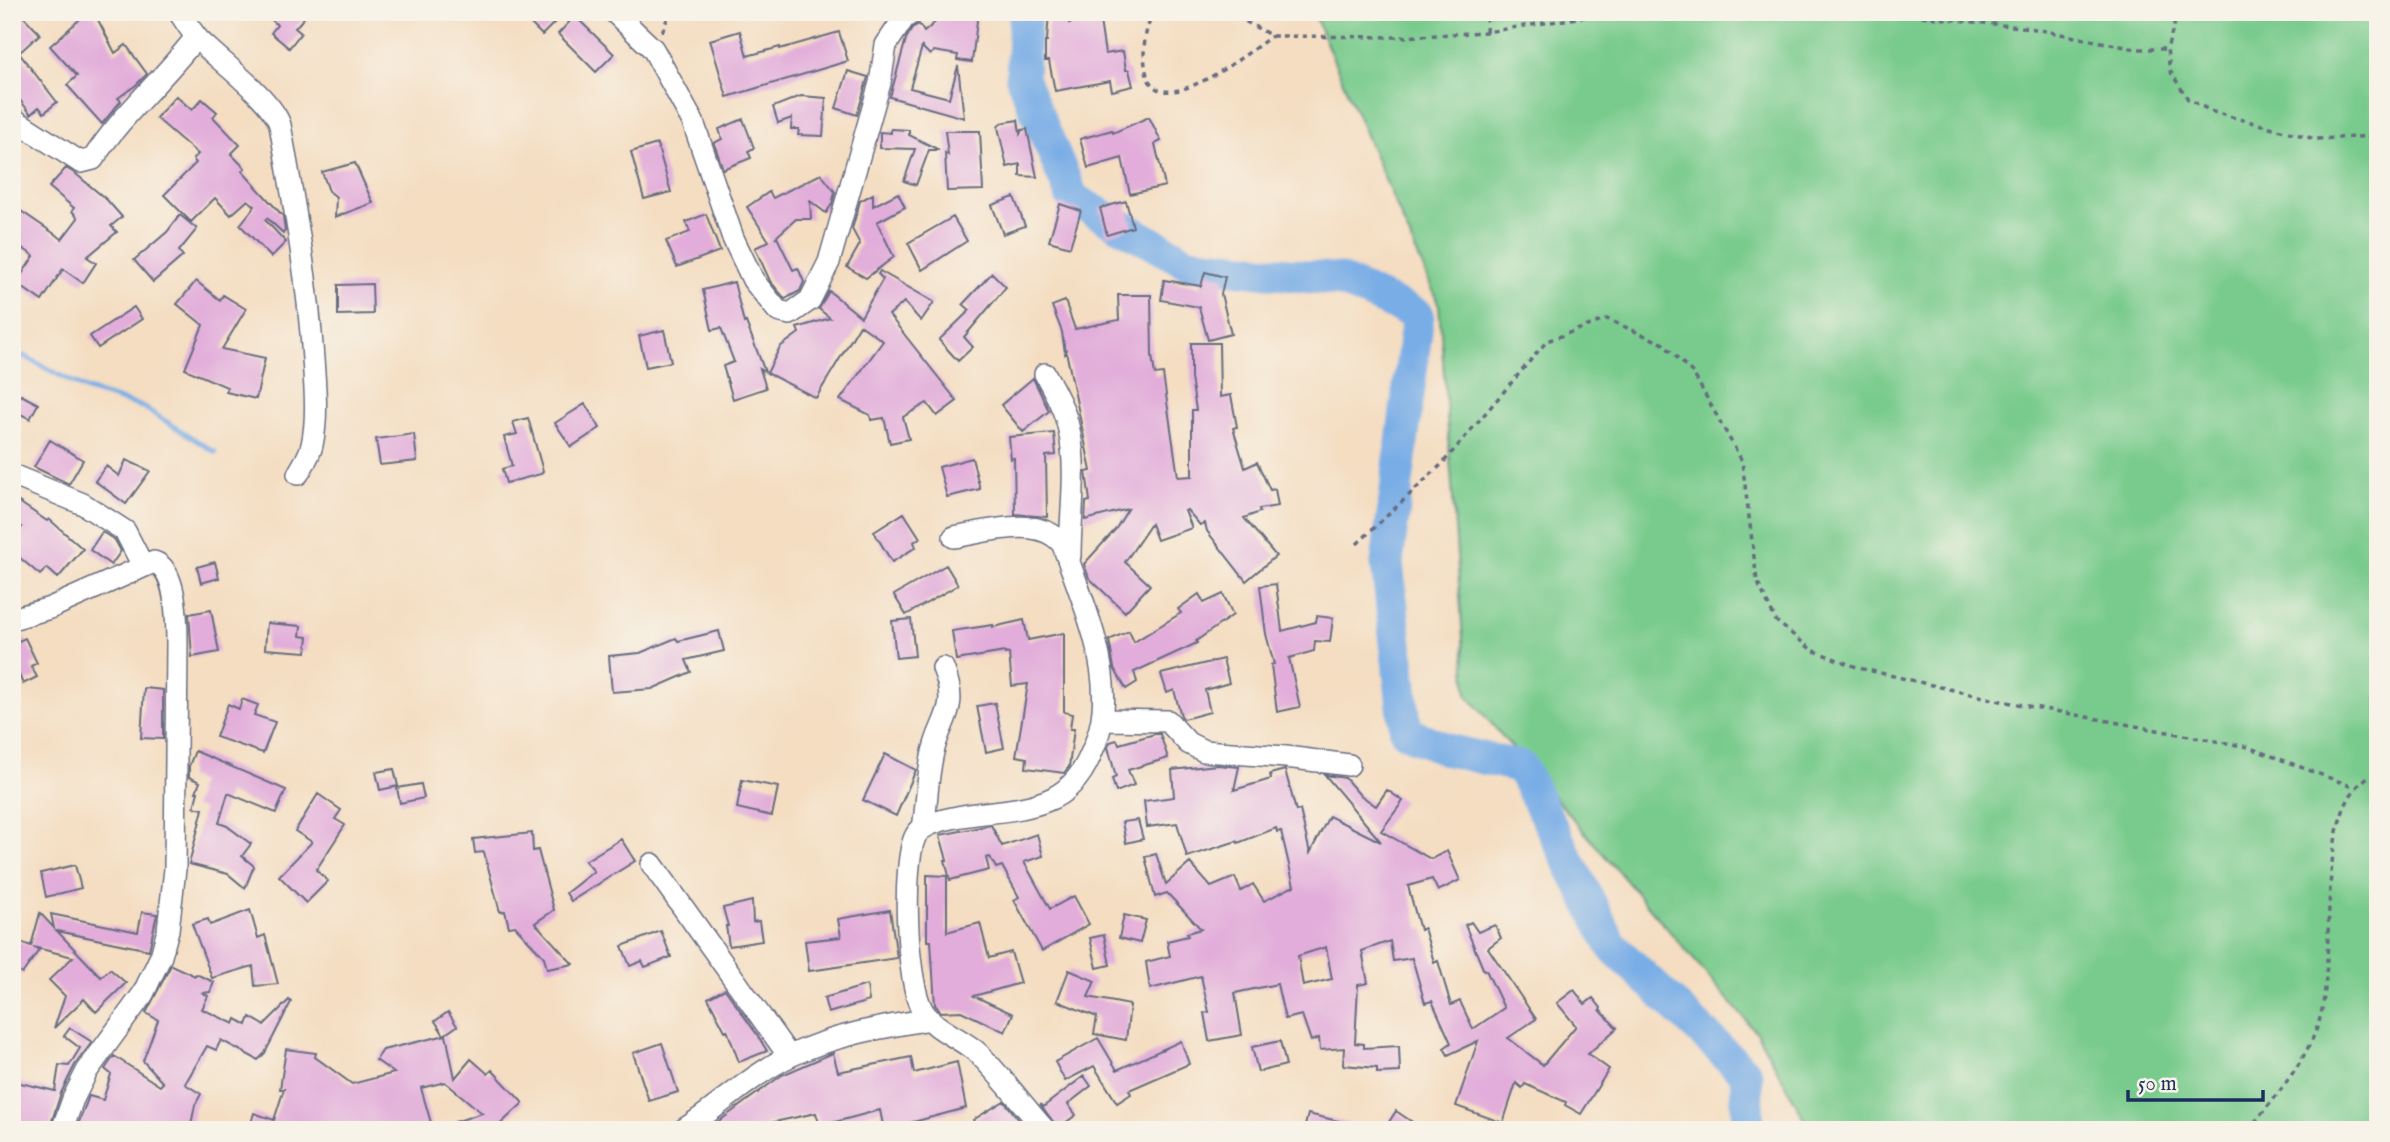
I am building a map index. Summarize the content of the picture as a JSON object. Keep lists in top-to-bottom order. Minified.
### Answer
{"scale_bar":"50 m"}
